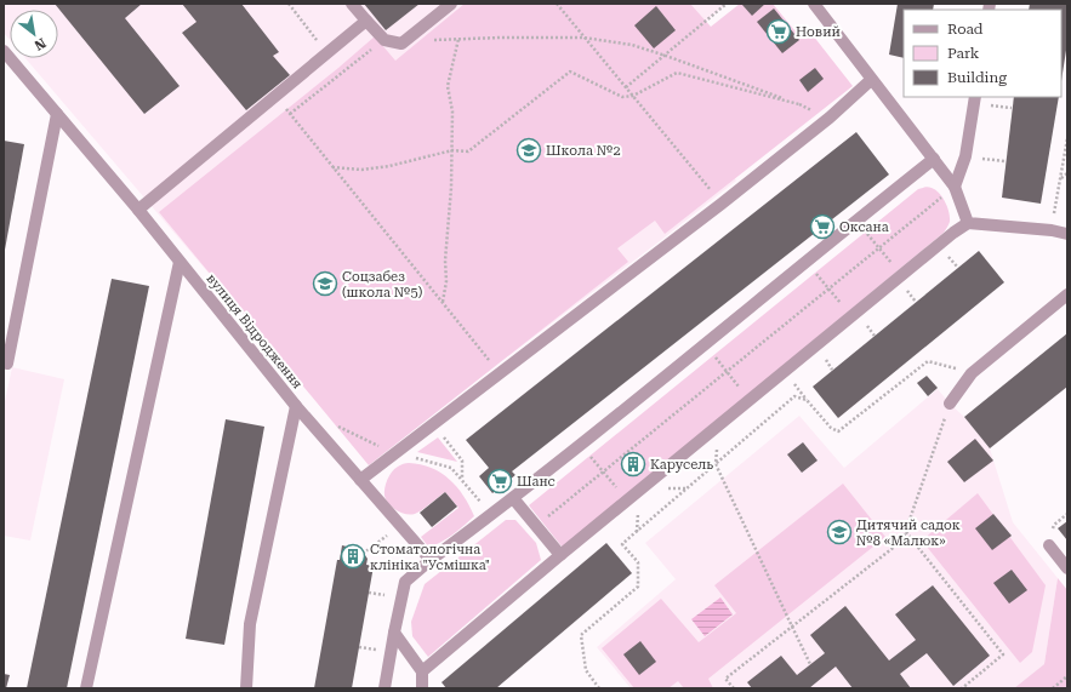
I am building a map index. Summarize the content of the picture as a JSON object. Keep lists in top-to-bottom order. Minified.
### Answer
{"streets":{"street":["вулиця Відродження"]},"places":{"supermarket":["Новий","Оксана","Шанс"],"school or university":["Школа №2","Соцзабез (школа №5)","Дитячий садок №8 «Малюк»"],"building":["Карусель","Стоматологічна клініка \"Усмішка\""]},"legend":["Road","Park","Building"],"north":"bottom right"}
